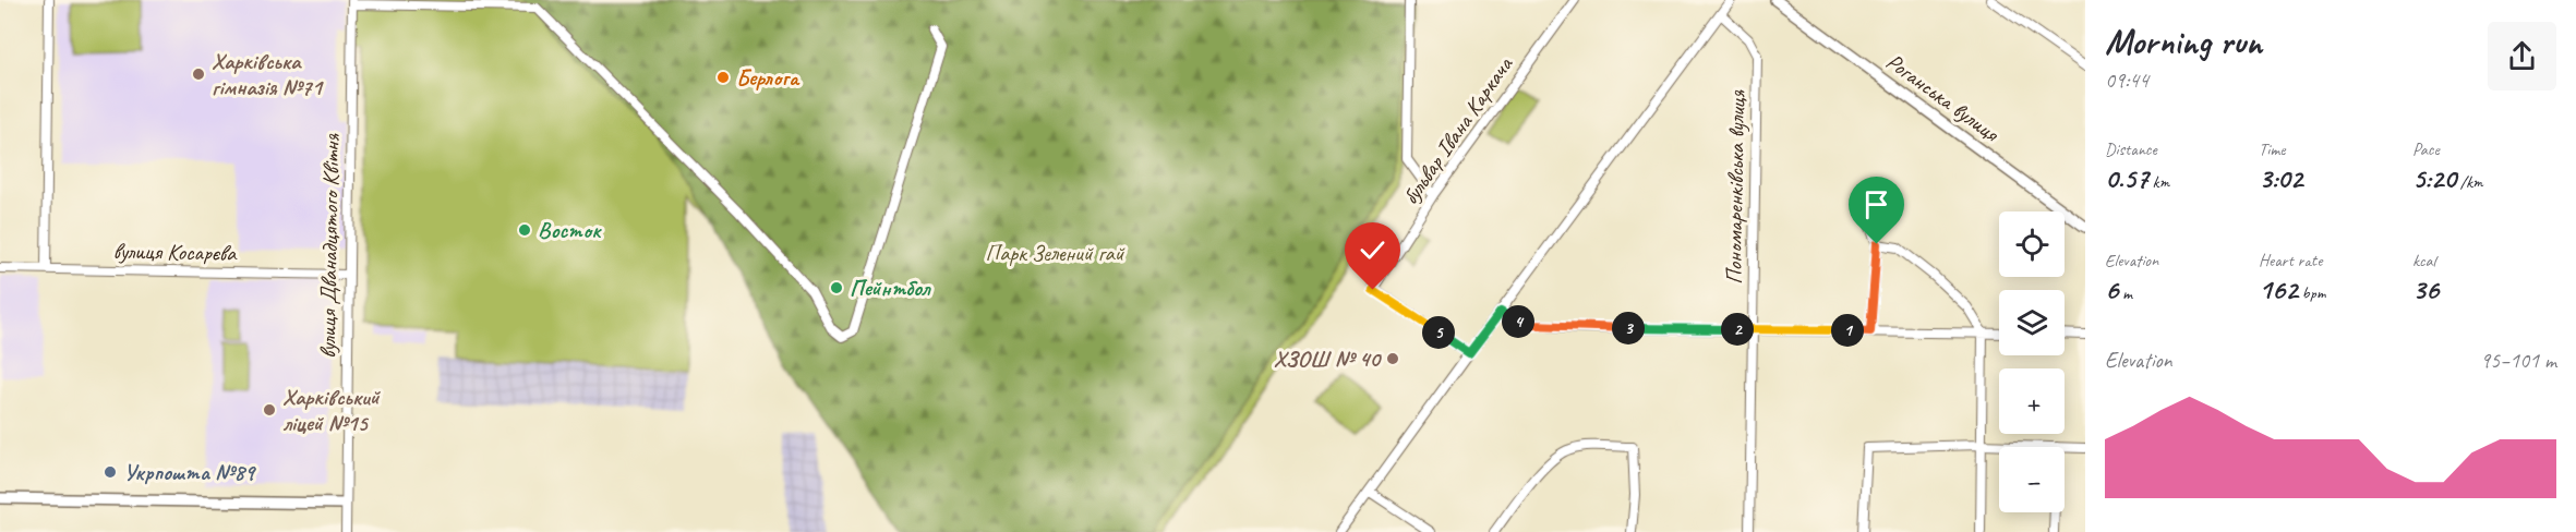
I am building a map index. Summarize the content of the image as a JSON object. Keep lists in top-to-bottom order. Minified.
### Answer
{"streets":{"main road":["Роганська вулиця"],"street":["бульвар Івана Каркача","Пономаренківська вулиця","вулиця Дванадцятого Квітня","вулиця Косарєва"]},"crossings":[["вулиця Дванадцятого Квітня","вулиця Косарєва"]],"parks":["Парк Зелений гай"],"places":["Харківська гімназія №71","Берлога","Восток","Пейнтбол","ХЗОШ № 40","Харківський ліцей №15","Укрпошта №89"],"page":{"heading":["Morning run","09:44"],"stats":[["Distance","0.57 km"],["Time","3:02"],["Pace","5:20 /km"],["Elevation","6 m"],["Heart rate","162 bpm"],["kcal","36"]],"map_buttons":["+","−"],"pins":["4","3","2","1","5"],"chart":["Elevation","95–101 m"]}}
